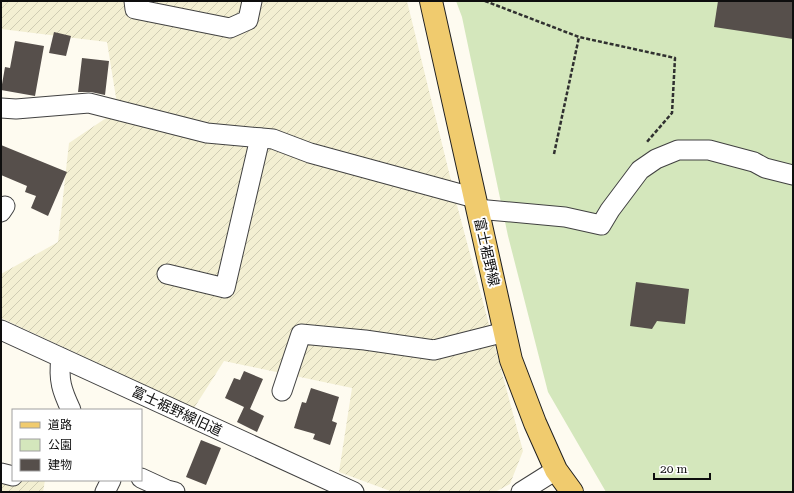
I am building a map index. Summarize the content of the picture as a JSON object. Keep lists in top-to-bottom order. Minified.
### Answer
{"streets":{"main road":["富士裾野線"],"street":["富士裾野線旧道"]},"legend":["道路","公園","建物"],"scale_bar":"20 m"}
